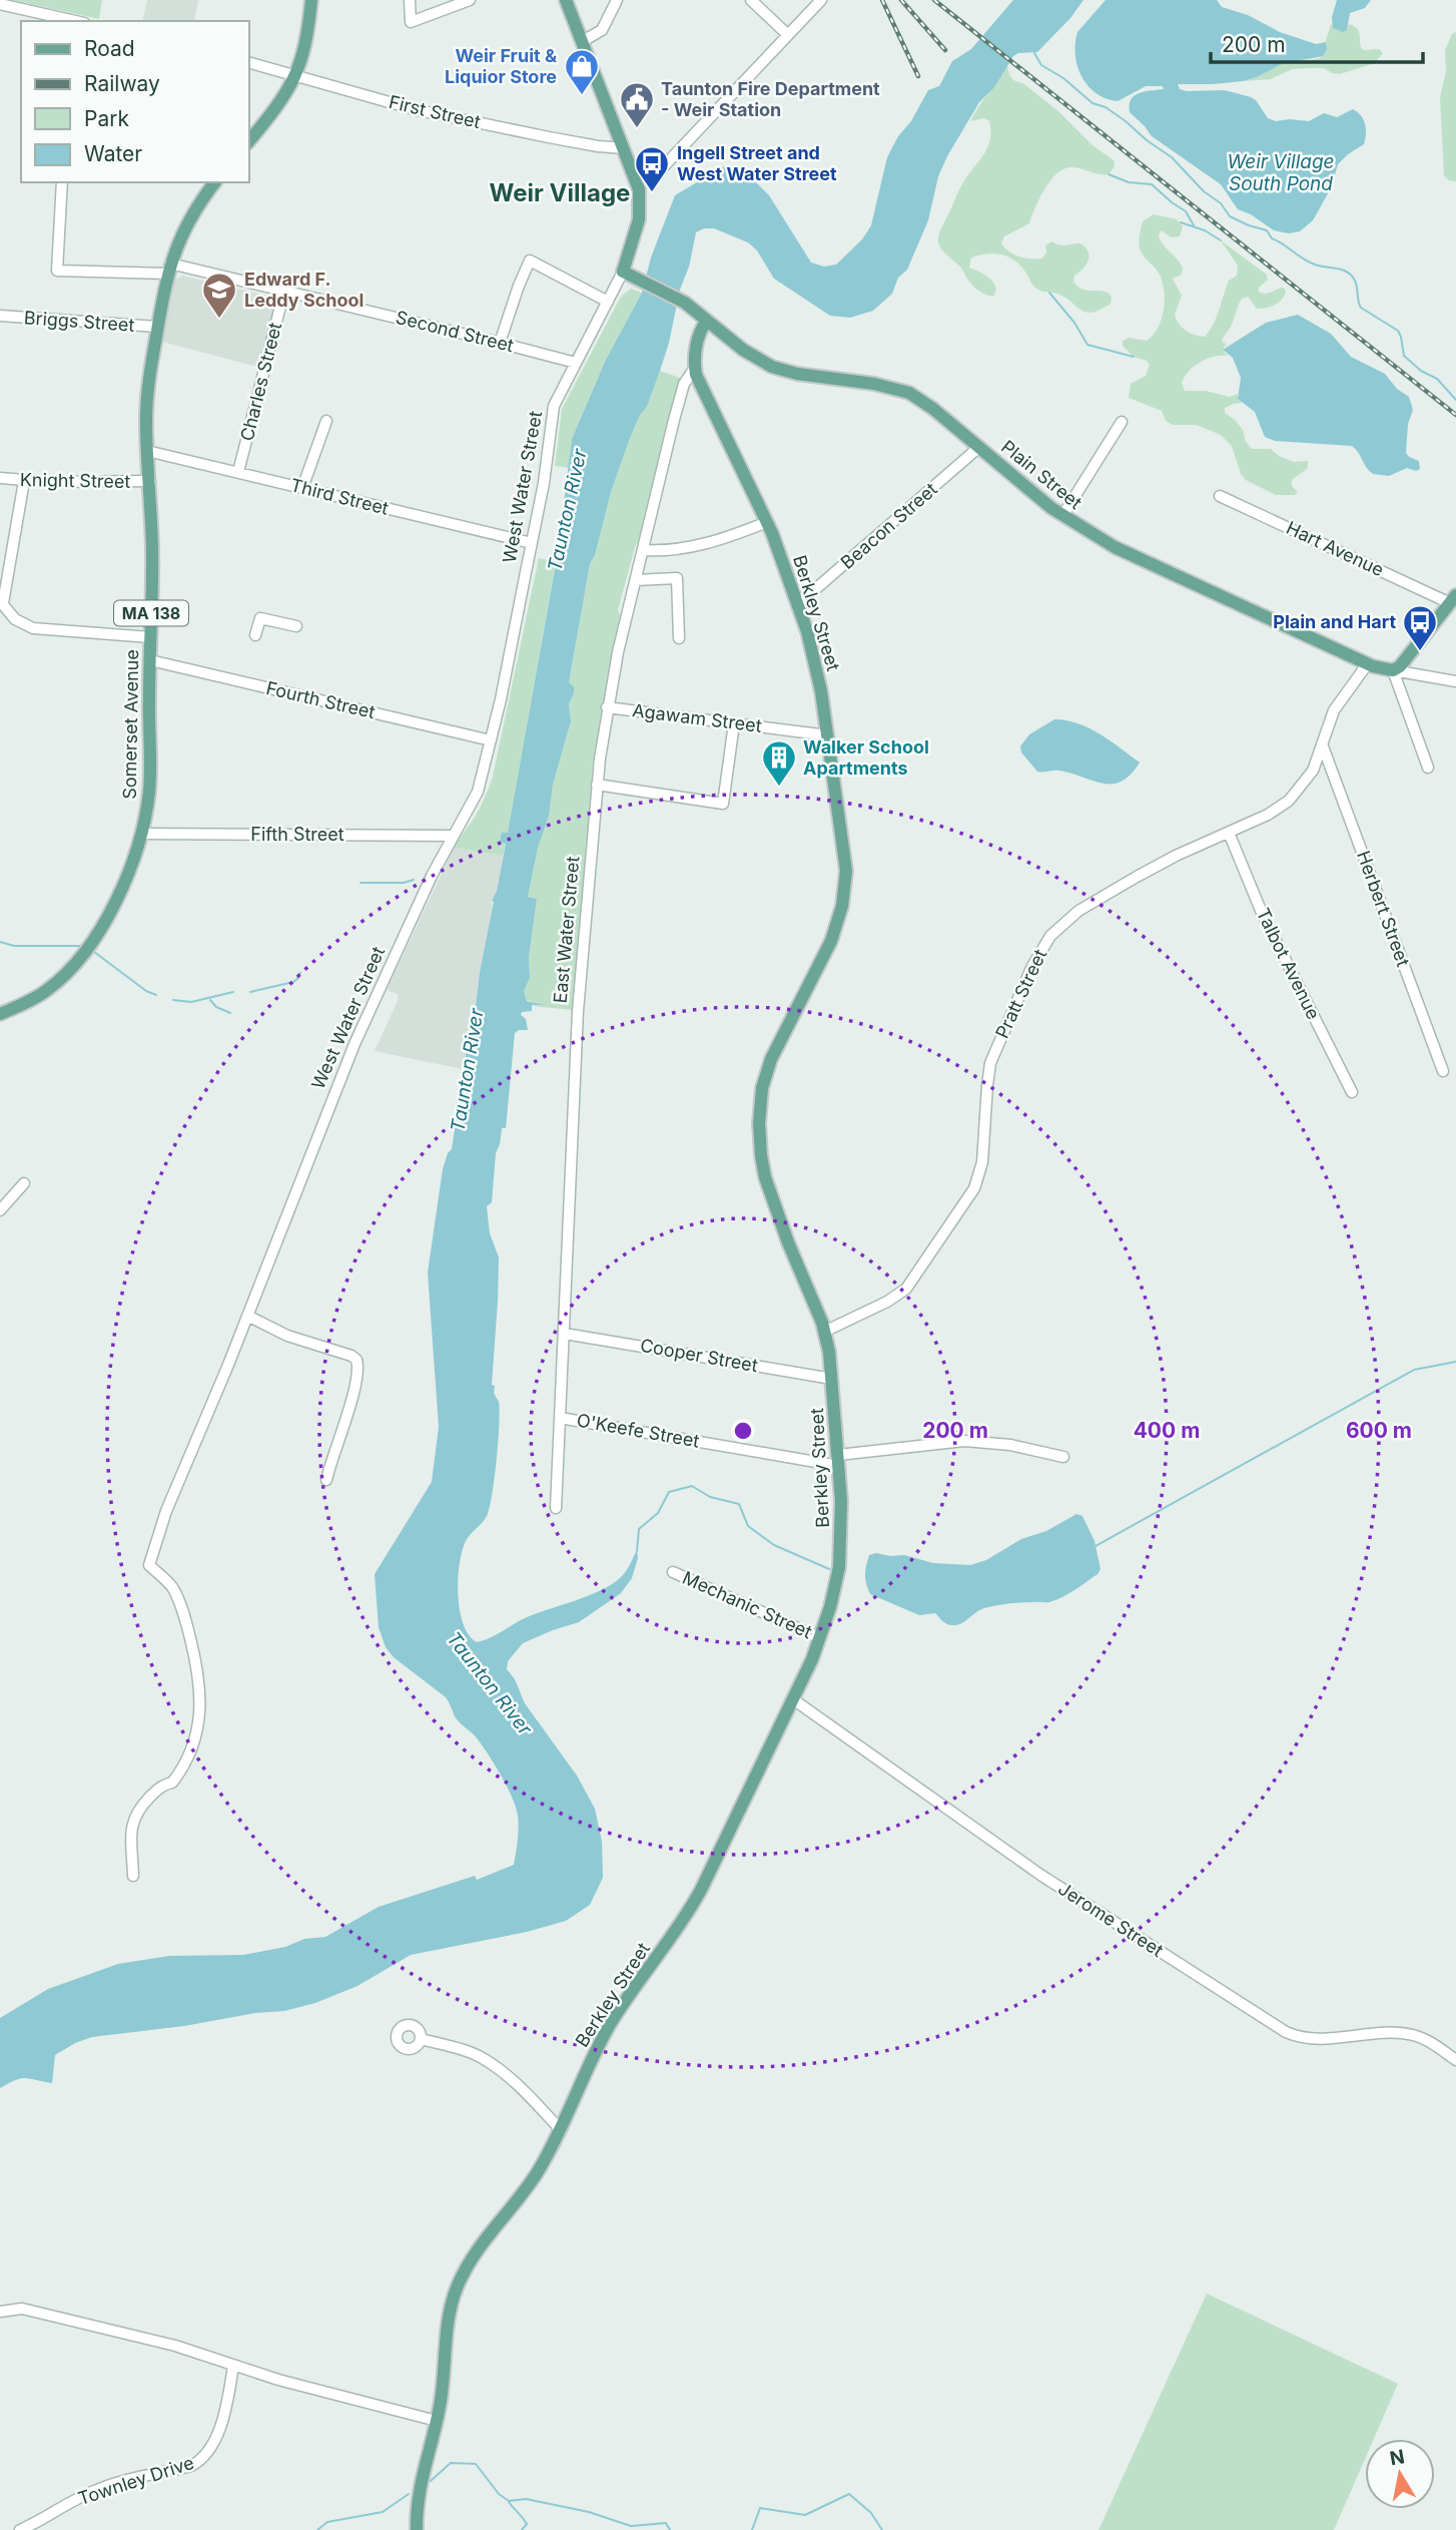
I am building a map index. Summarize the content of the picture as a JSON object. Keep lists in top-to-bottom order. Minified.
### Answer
{"streets":{"main road":["Plain Street","West Water Street","MA 138","Berkley Street","Somerset Avenue","East Water Street"],"street":["First Street","Briggs Street","Second Street","Charles Street","Knight Street","Third Street","Beacon Street","Hart Avenue","Fourth Street","Agawam Street","Fifth Street","Herbert Street","Talbot Avenue","Pratt Street","Cooper Street","O'Keefe Street","Mechanic Street","Jerome Street","Townley Drive"]},"crossings":[["First Street","West Water Street"],["Briggs Street","Somerset Avenue"],["Second Street","Charles Street"],["Second Street","West Water Street"],["Second Street","Somerset Avenue"],["Charles Street","Third Street"],["Plain Street","West Water Street"],["Plain Street","Beacon Street"],["Plain Street","East Water Street"],["Plain Street","Pratt Street"],["Knight Street","Somerset Avenue"],["West Water Street","Third Street"],["West Water Street","Fourth Street"],["West Water Street","Fifth Street"],["Third Street","Somerset Avenue"],["Beacon Street","Berkley Street"],["Berkley Street","Agawam Street"],["Berkley Street","East Water Street"],["Berkley Street","Pratt Street"],["Berkley Street","Cooper Street"],["Berkley Street","O'Keefe Street"],["Berkley Street","Mechanic Street"],["Berkley Street","Jerome Street"],["Fourth Street","Somerset Avenue"],["Agawam Street","East Water Street"],["Somerset Avenue","Fifth Street"],["Herbert Street","Pratt Street"],["East Water Street","Cooper Street"],["East Water Street","O'Keefe Street"],["Talbot Avenue","Pratt Street"]],"districts":["Weir Village"],"water":["Weir Village South Pond","Taunton River"],"places":{"shop":["Weir Fruit & Liquior Store"],"public building":["Taunton Fire Department - Weir Station"],"bus stop":["Ingell Street and West Water Street","Plain and Hart"],"school or university":["Edward F. Leddy School"],"building":["Walker School Apartments"]},"legend":["Road","Railway","Park","Water"],"scale_bar":"200 m","north":"top","rings":["200 m","400 m","600 m"]}
